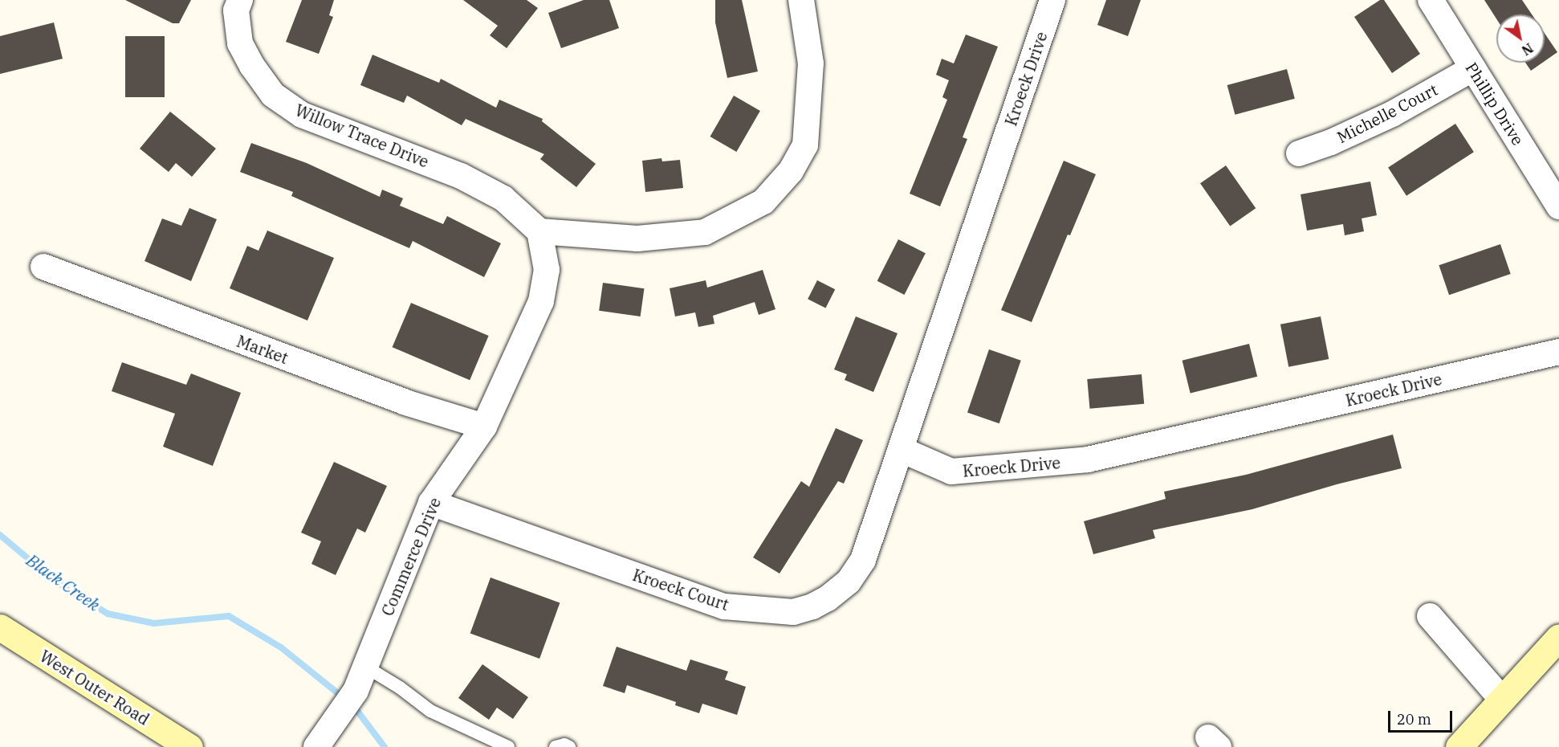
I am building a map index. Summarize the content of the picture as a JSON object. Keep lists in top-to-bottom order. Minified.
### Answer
{"streets":{"street":["Kroeck Drive","Phillip Drive","Michelle Court","Willow Trace Drive","Market","Commerce Drive","Kroeck Court","West Outer Road"]},"crossings":[["Kroeck Drive","Kroeck Court"],["Phillip Drive","Michelle Court"],["Willow Trace Drive","Commerce Drive"],["Market","Commerce Drive"],["Commerce Drive","Kroeck Court"]],"water":["Black Creek"],"scale_bar":"20 m","north":"bottom right"}
